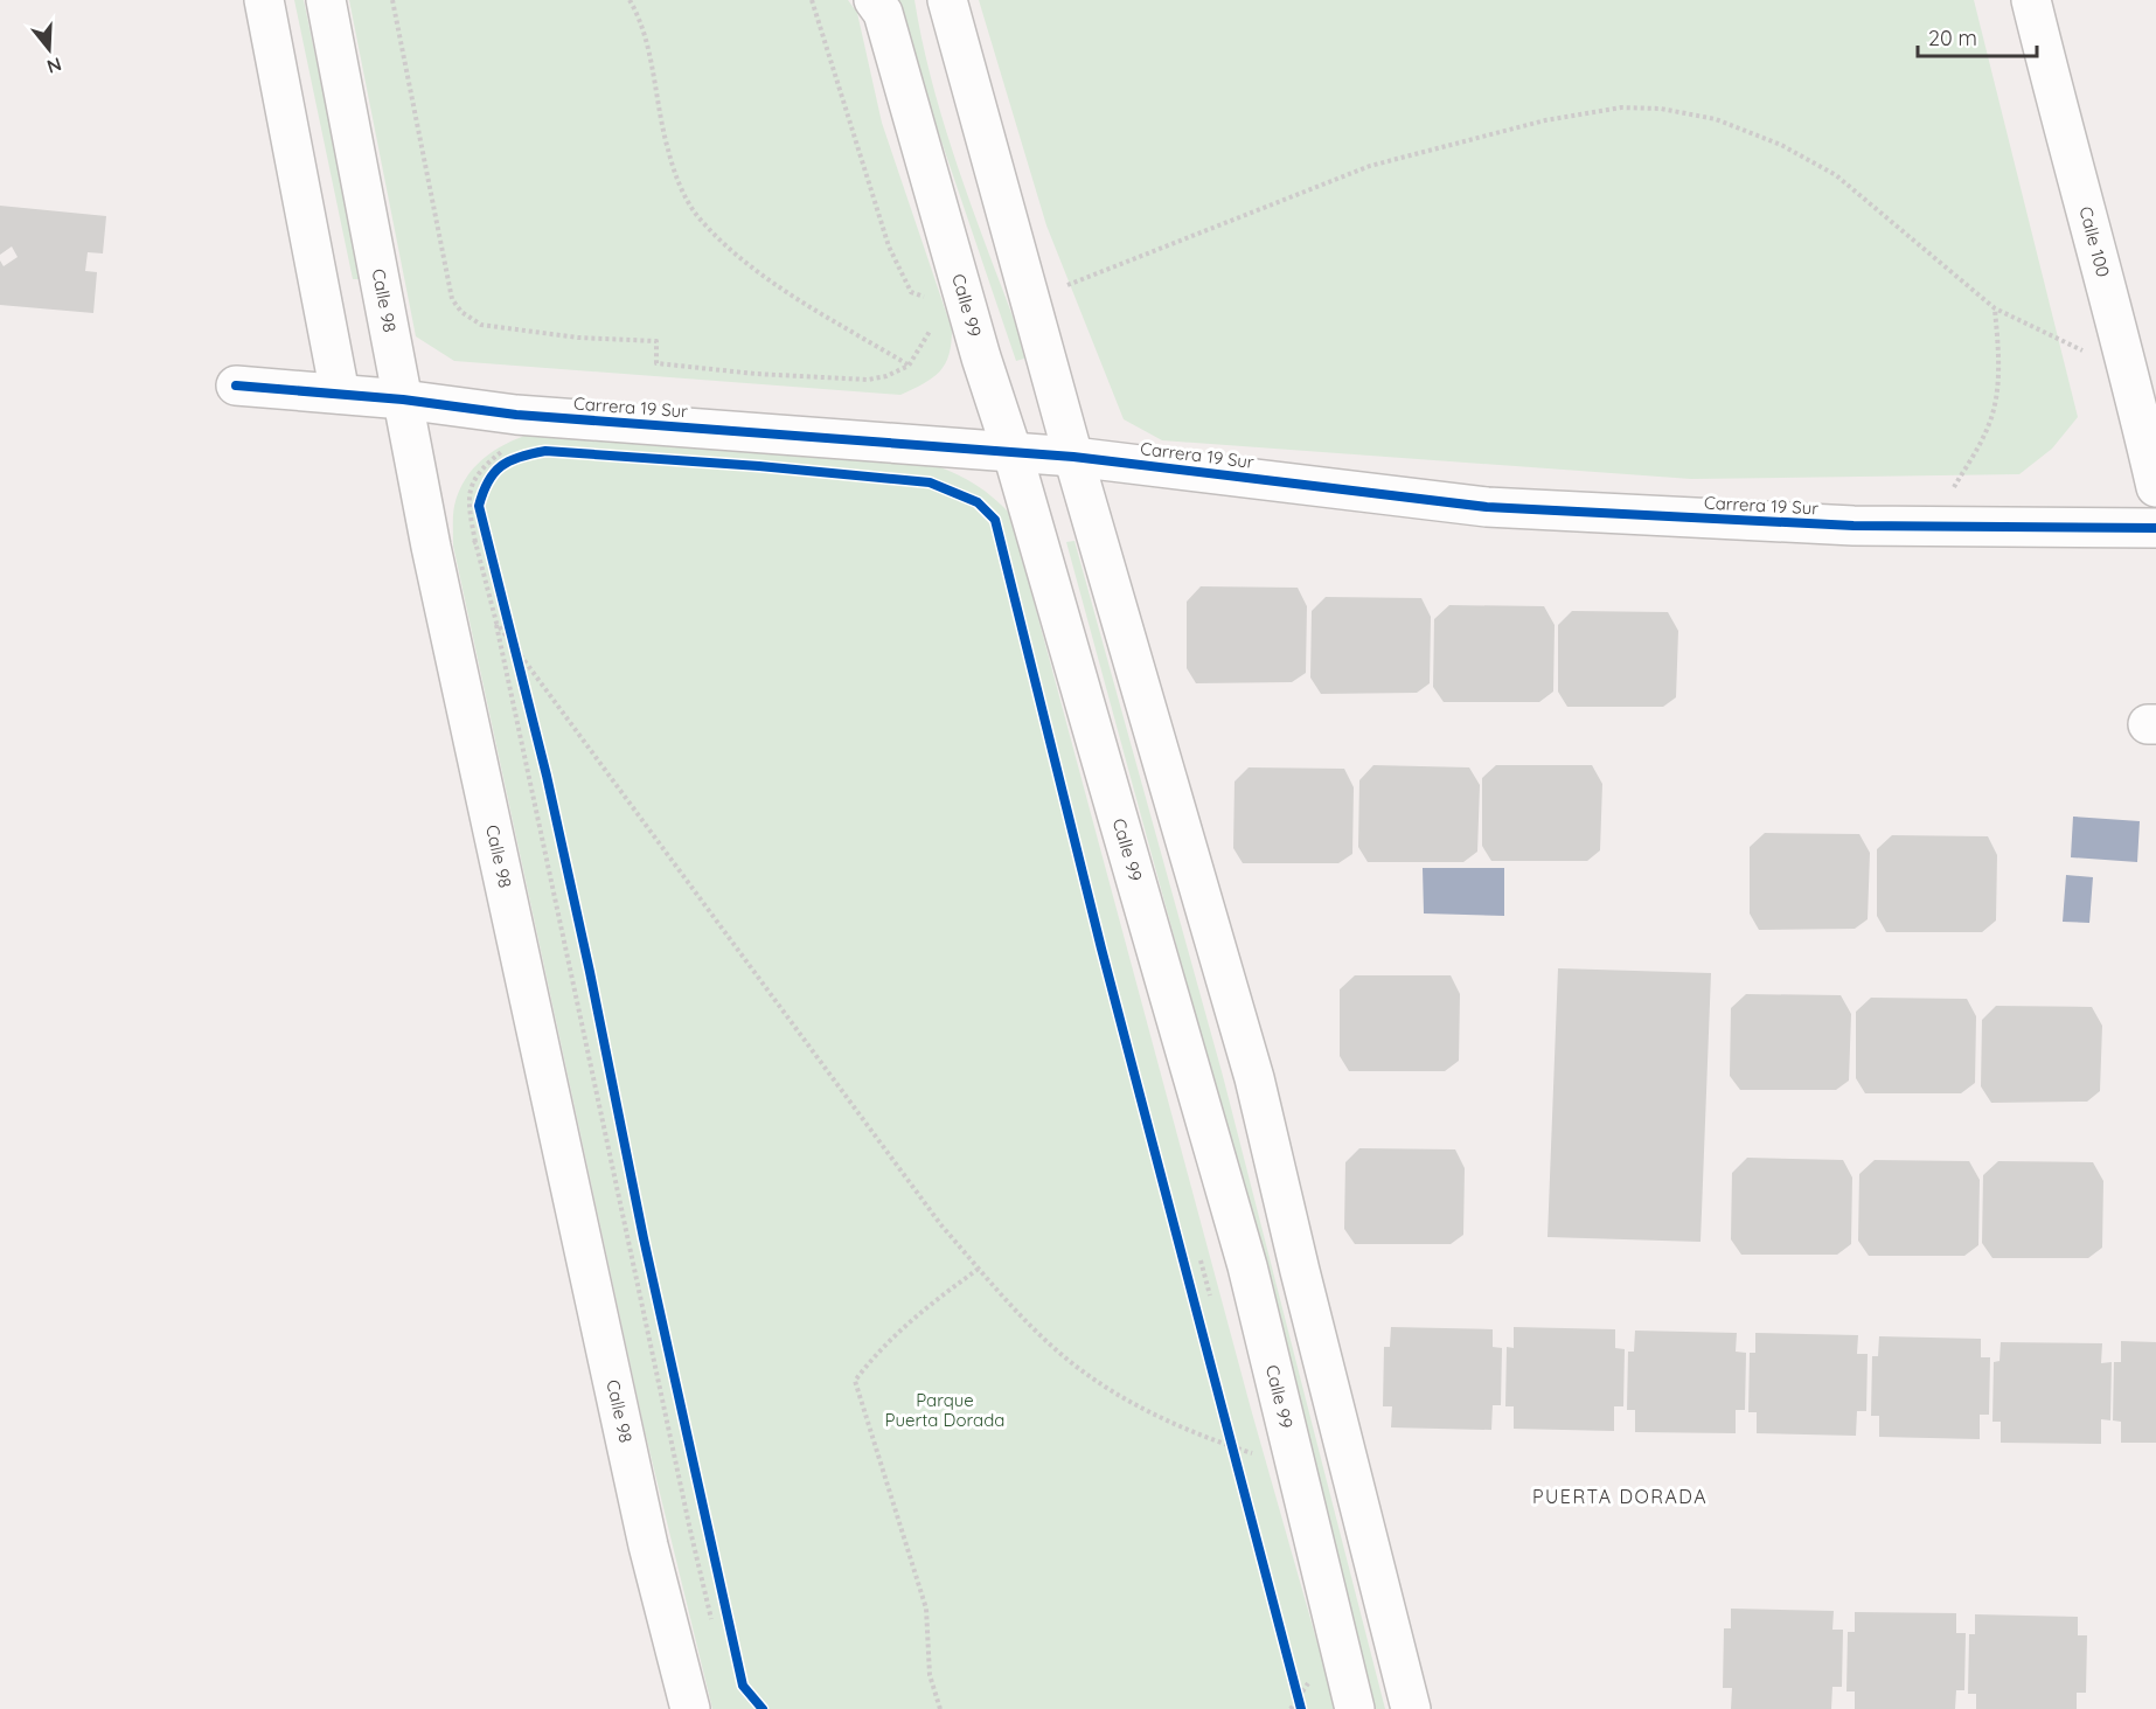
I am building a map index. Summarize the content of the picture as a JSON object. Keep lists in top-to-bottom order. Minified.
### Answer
{"streets":{"street":["Calle 100","Calle 98","Calle 99","Carrera 19 Sur"]},"crossings":[["Calle 98","Carrera 19 Sur"],["Calle 99","Carrera 19 Sur"]],"districts":["PUERTA DORADA"],"parks":["Parque Puerta Dorada"],"scale_bar":"20 m","north":"bottom"}
